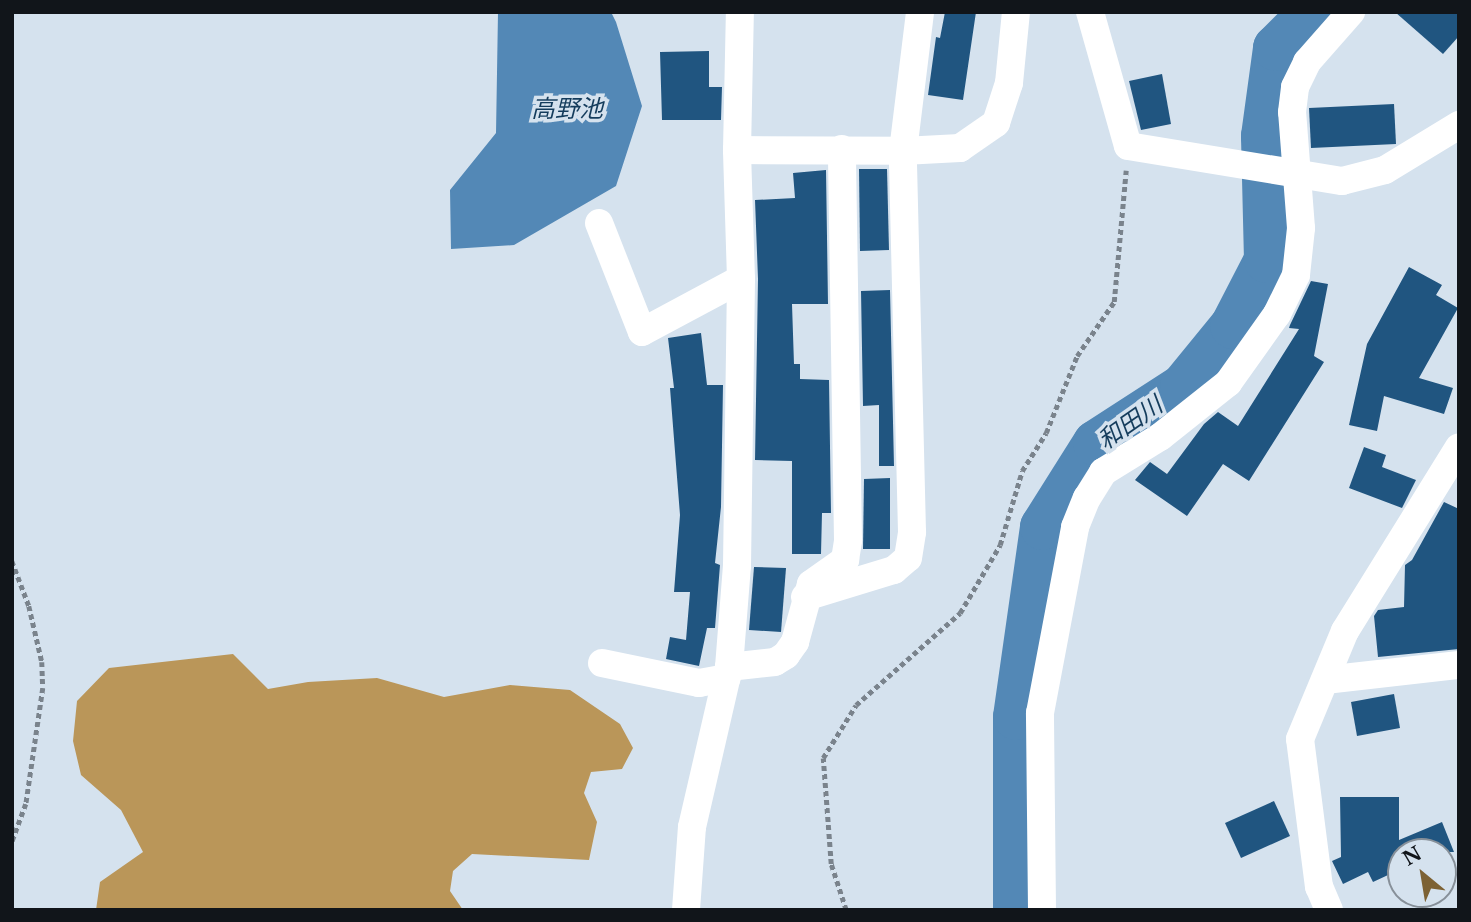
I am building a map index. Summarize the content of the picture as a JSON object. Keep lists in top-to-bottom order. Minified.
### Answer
{"water":["高野池","和田川"],"north":"top left"}
